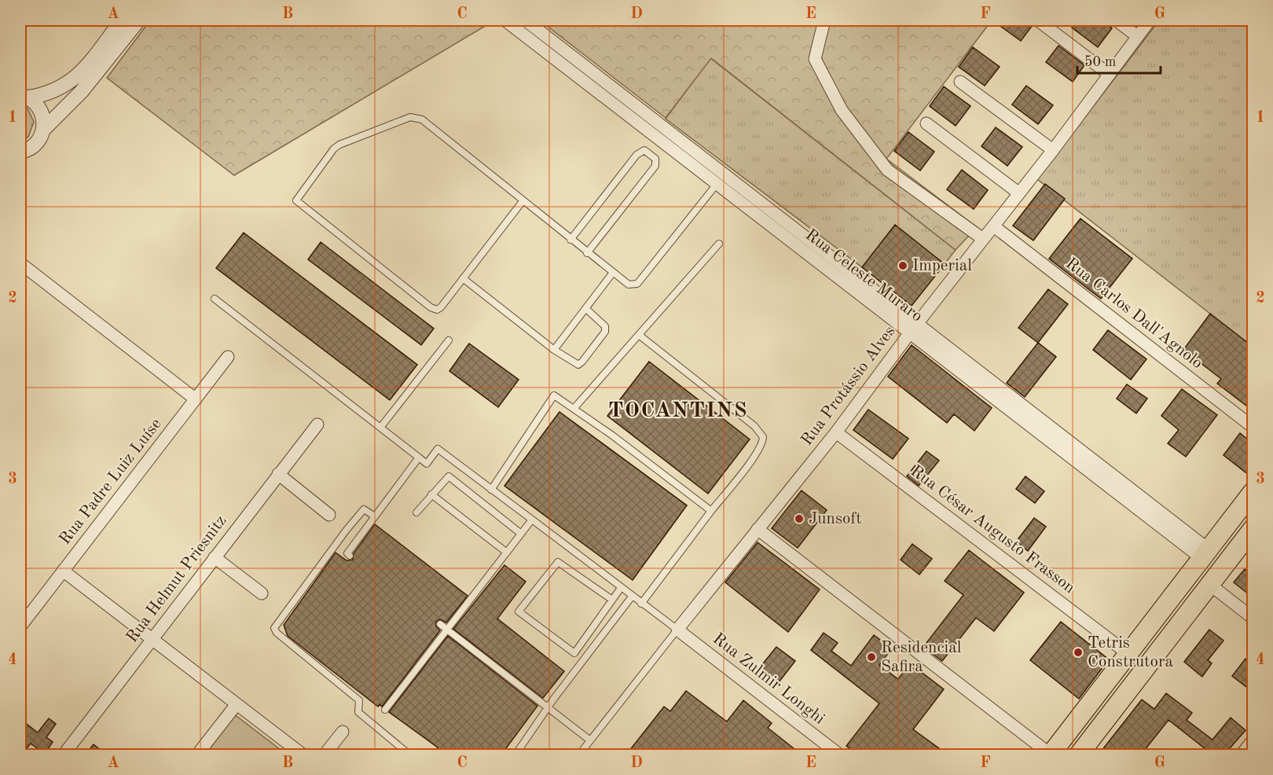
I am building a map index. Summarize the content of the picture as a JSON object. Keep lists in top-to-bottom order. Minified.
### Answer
{"streets":{"street":["Rua Celeste Muraro","Rua Carlos Dall'Agnolo","Rua Protássio Alves","Rua Padre Luiz Luíse","Rua César Augusto Frasson","Rua Helmut Priesnitz","Rua Zulmir Longhi"]},"crossings":[["Rua Celeste Muraro","Rua Protássio Alves"],["Rua Carlos Dall'Agnolo","Rua Protássio Alves"],["Rua Protássio Alves","Rua César Augusto Frasson"],["Rua Protássio Alves","Rua Zulmir Longhi"]],"districts":["TOCANTINS"],"places":["Imperial","Junsoft","Tetris Construtora","Residencial Safira"],"scale_bar":"50 m","grid":{"columns":["A","B","C","D","E","F","G"],"rows":["1","2","3","4"]}}
